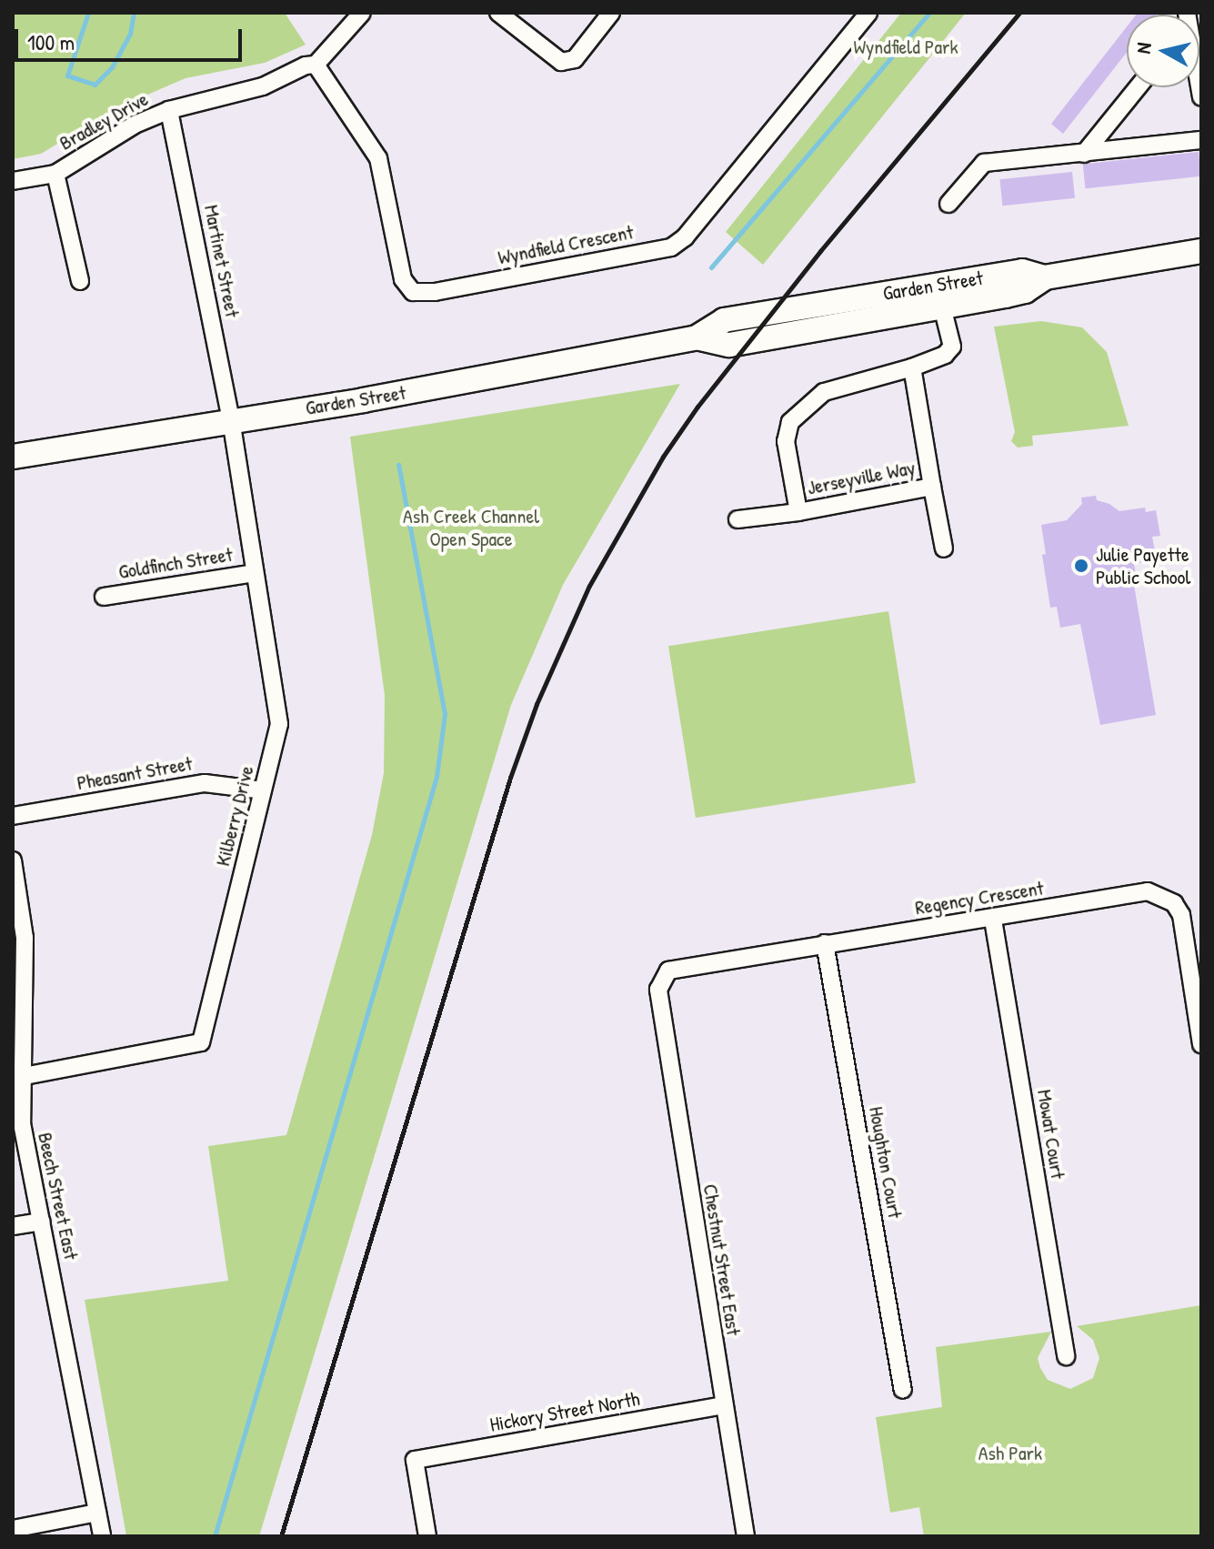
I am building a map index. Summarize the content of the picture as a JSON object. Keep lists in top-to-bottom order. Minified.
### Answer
{"streets":{"street":["Bradley Drive","Wyndfield Crescent","Martinet Street","Garden Street","Jerseyville Way","Goldfinch Street","Pheasant Street","Kilberry Drive","Regency Crescent","Mowat Court","Houghton Court","Beech Street East","Chestnut Street East","Hickory Street North"]},"crossings":[["Bradley Drive","Wyndfield Crescent"],["Bradley Drive","Martinet Street"],["Martinet Street","Garden Street"],["Martinet Street","Kilberry Drive"],["Garden Street","Jerseyville Way"],["Garden Street","Kilberry Drive"],["Goldfinch Street","Kilberry Drive"],["Pheasant Street","Kilberry Drive"],["Kilberry Drive","Beech Street East"],["Regency Crescent","Mowat Court"],["Regency Crescent","Houghton Court"],["Regency Crescent","Chestnut Street East"],["Chestnut Street East","Hickory Street North"]],"parks":["Wyndfield Park","Ash Creek Channel Open Space","Ash Park"],"places":["Julie Payette Public School"],"scale_bar":"100 m","north":"left"}
